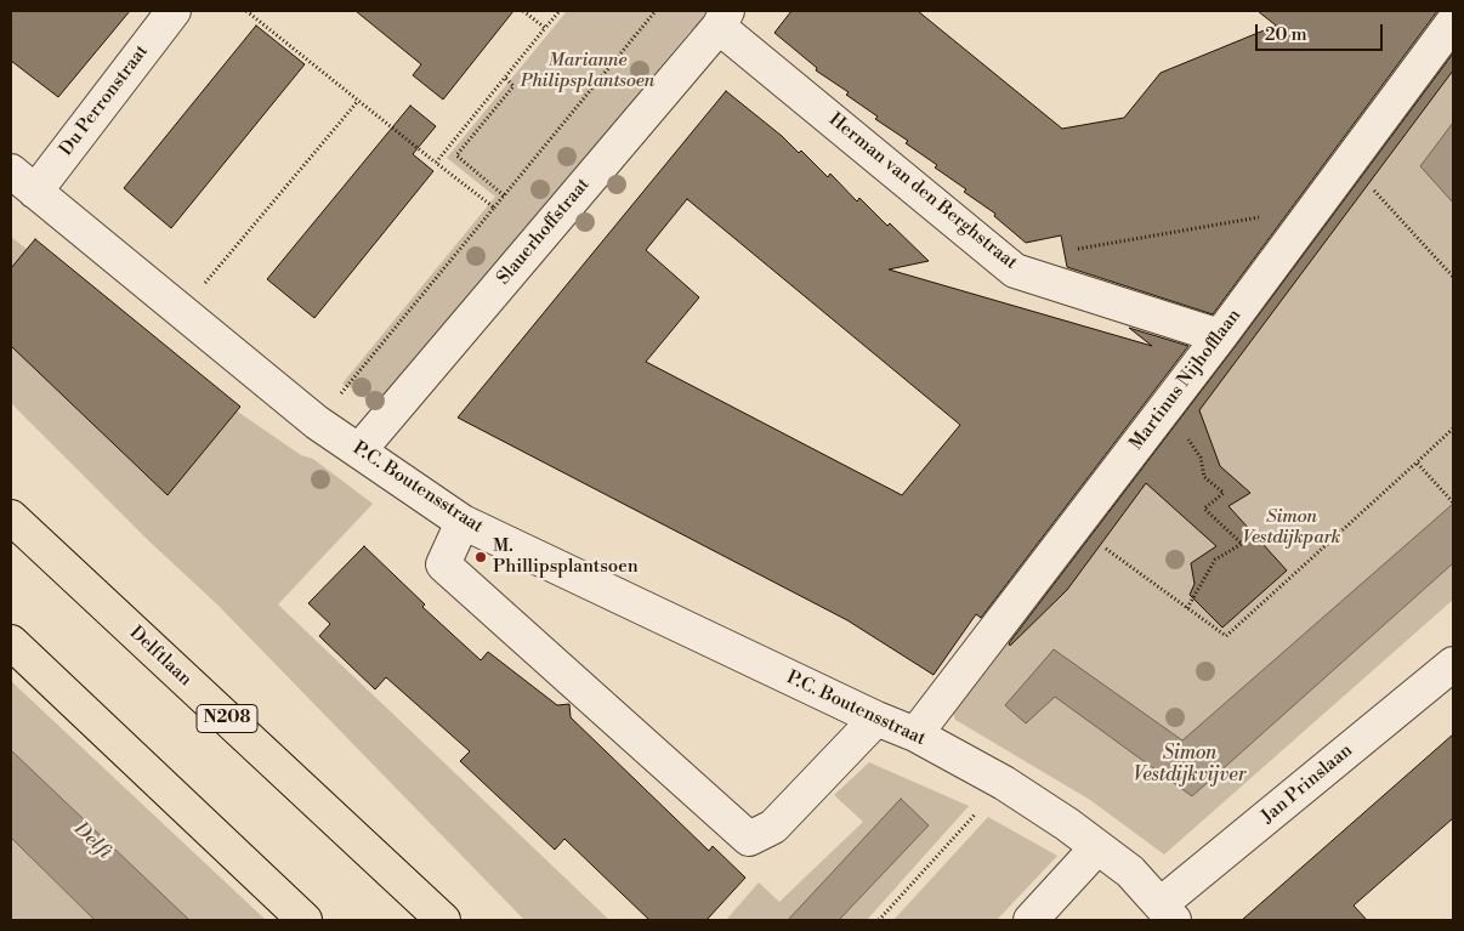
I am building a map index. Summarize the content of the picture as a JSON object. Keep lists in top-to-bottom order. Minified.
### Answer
{"streets":{"main road":["Delftlaan","N208"],"street":["Du Perronstraat","Herman van den Berghstraat","Slauerhoffstraat","Martinus Nijhofflaan","P.C. Boutensstraat","Jan Prinslaan"]},"crossings":[["Du Perronstraat","P.C. Boutensstraat"],["Herman van den Berghstraat","Slauerhoffstraat"],["Herman van den Berghstraat","Martinus Nijhofflaan"],["Slauerhoffstraat","P.C. Boutensstraat"],["Martinus Nijhofflaan","P.C. Boutensstraat"],["P.C. Boutensstraat","Jan Prinslaan"]],"water":["Simon Vestdijkvijver","Delft"],"parks":["Marianne Philipsplantsoen","Simon Vestdijkpark"],"places":["M. Phillipsplantsoen"],"scale_bar":"20 m"}
